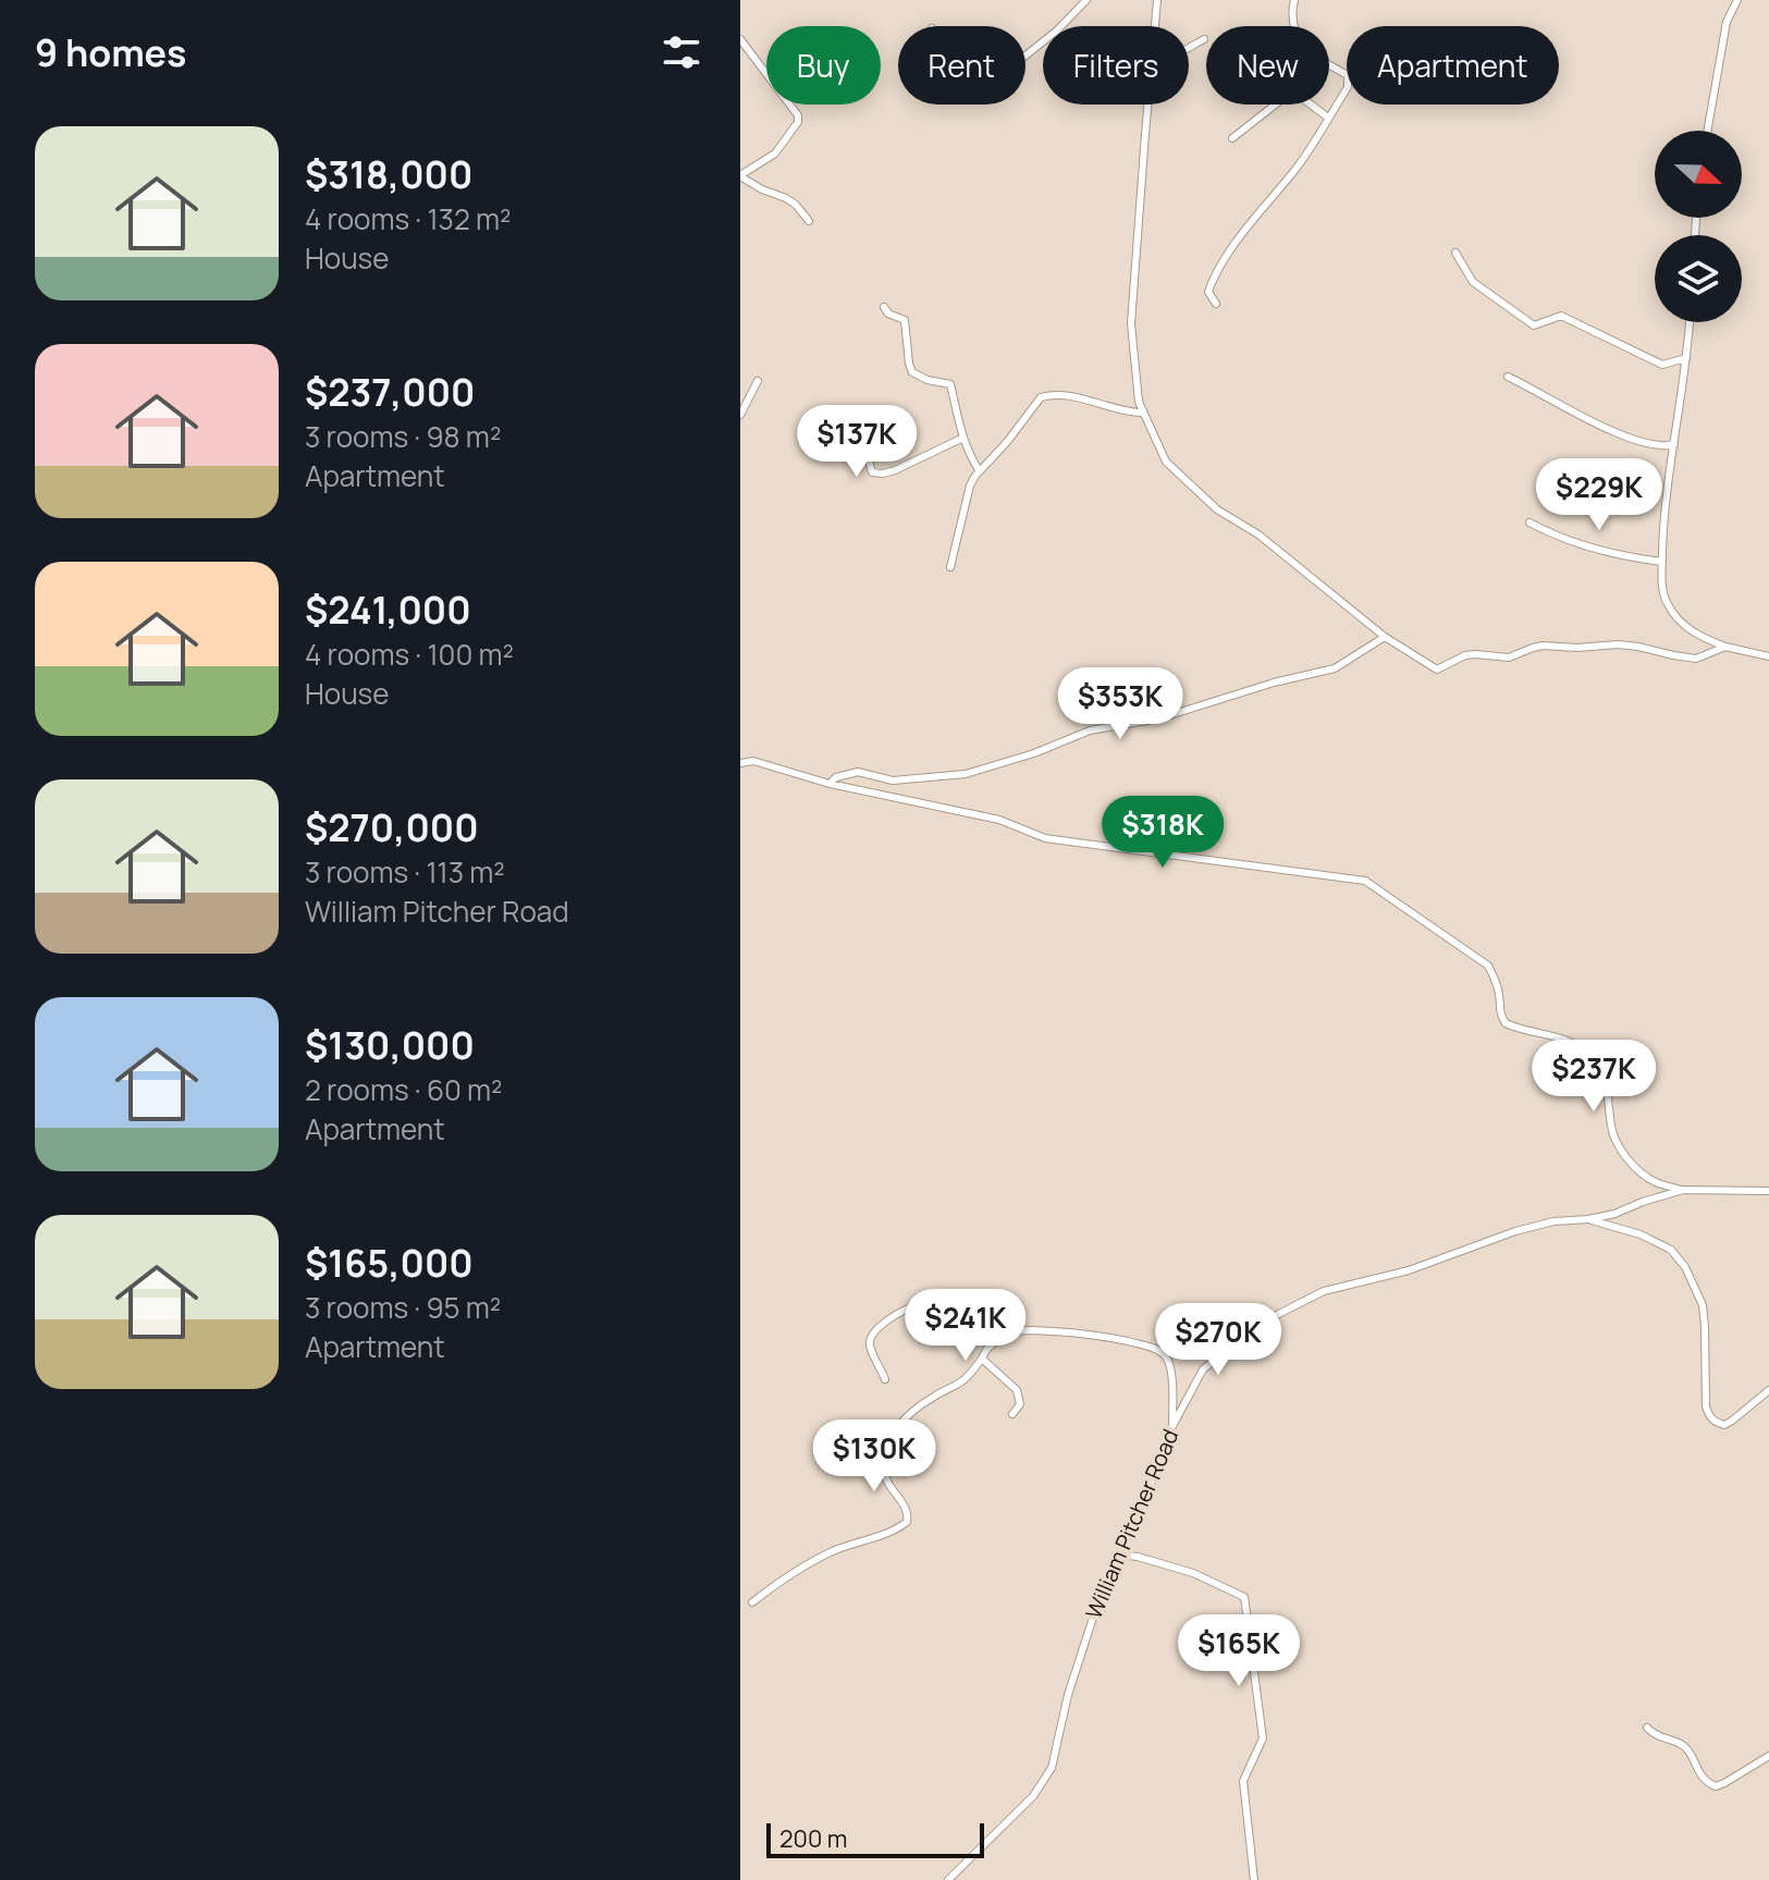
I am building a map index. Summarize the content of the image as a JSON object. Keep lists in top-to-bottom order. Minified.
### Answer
{"streets":{"street":["William Pitcher Road"]},"scale_bar":"200 m","north":"right","page":{"heading":"9 homes","chip":["Buy","Rent","Filters","New","Apartment"],"list":[{"name":"$318,000","note":"4 rooms · 132 m² · House"},{"name":"$237,000","note":"3 rooms · 98 m² · Apartment"},{"name":"$241,000","note":"4 rooms · 100 m² · House"},{"name":"$270,000","note":"3 rooms · 113 m² · William Pitcher Road"},{"name":"$130,000","note":"2 rooms · 60 m² · Apartment"},{"name":"$165,000","note":"3 rooms · 95 m² · Apartment"}],"price":["$137K","$229K","$353K","$318K","$237K","$241K","$270K","$130K","$165K"],"scale":"200 m"}}
